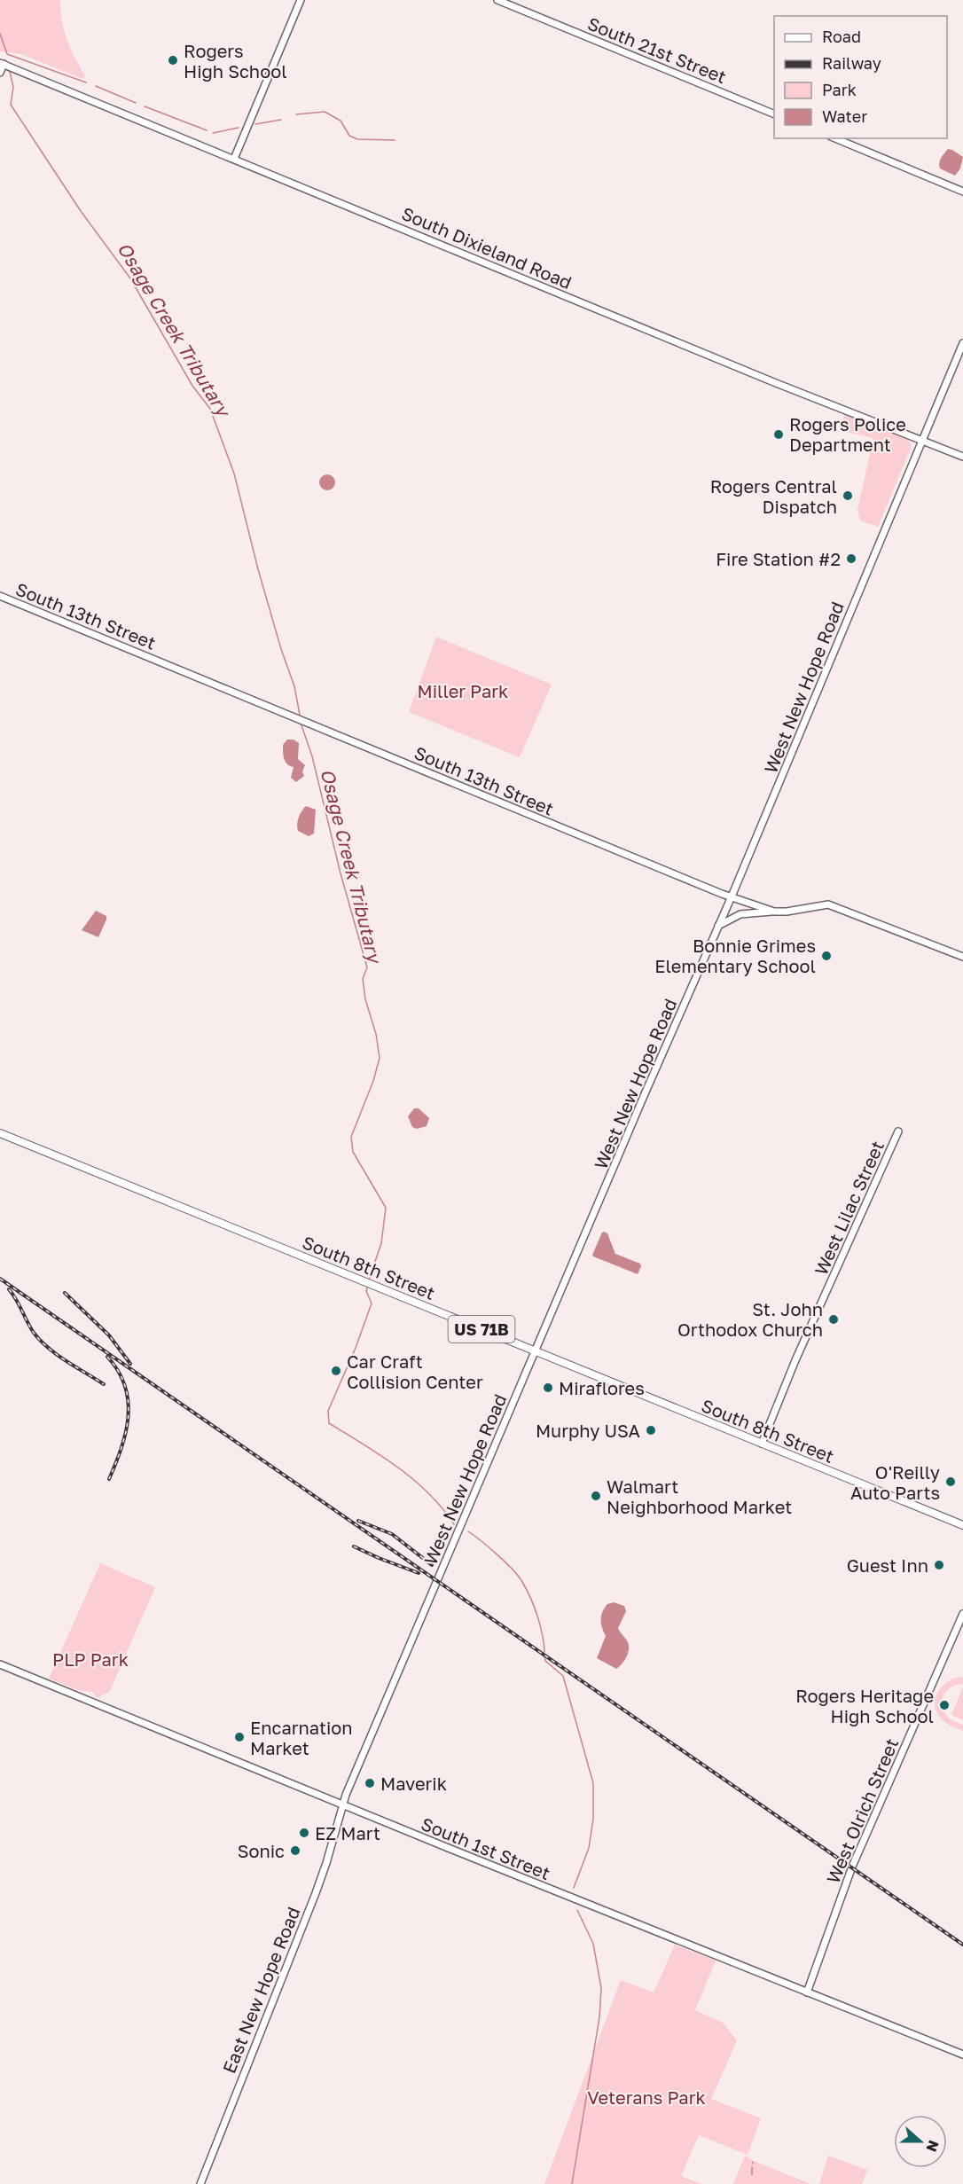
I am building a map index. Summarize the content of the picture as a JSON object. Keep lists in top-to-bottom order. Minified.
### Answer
{"streets":{"main road":["South 8th Street","US 71B"],"street":["South 21st Street","South Dixieland Road","South 13th Street","West New Hope Road","West Lilac Street","West Olrich Street","South 1st Street","East New Hope Road"]},"crossings":[["South Dixieland Road","West New Hope Road"],["South 13th Street","West New Hope Road"],["West New Hope Road","South 8th Street"],["West New Hope Road","South 1st Street"],["West New Hope Road","East New Hope Road"],["West Lilac Street","South 8th Street"],["West Olrich Street","South 1st Street"],["South 1st Street","East New Hope Road"]],"water":["Osage Creek Tributary"],"parks":["Miller Park","PLP Park","Veterans Park"],"places":["Rogers High School","Rogers Police Department","Rogers Central Dispatch","Fire Station #2","Bonnie Grimes Elementary School","St. John Orthodox Church","Car Craft Collision Center","Miraflores","Murphy USA","O'Reilly Auto Parts","Walmart Neighborhood Market","Guest Inn","Rogers Heritage High School","Encarnation Market","Maverik","EZ Mart","Sonic"],"legend":["Road","Railway","Park","Water"],"north":"right"}
